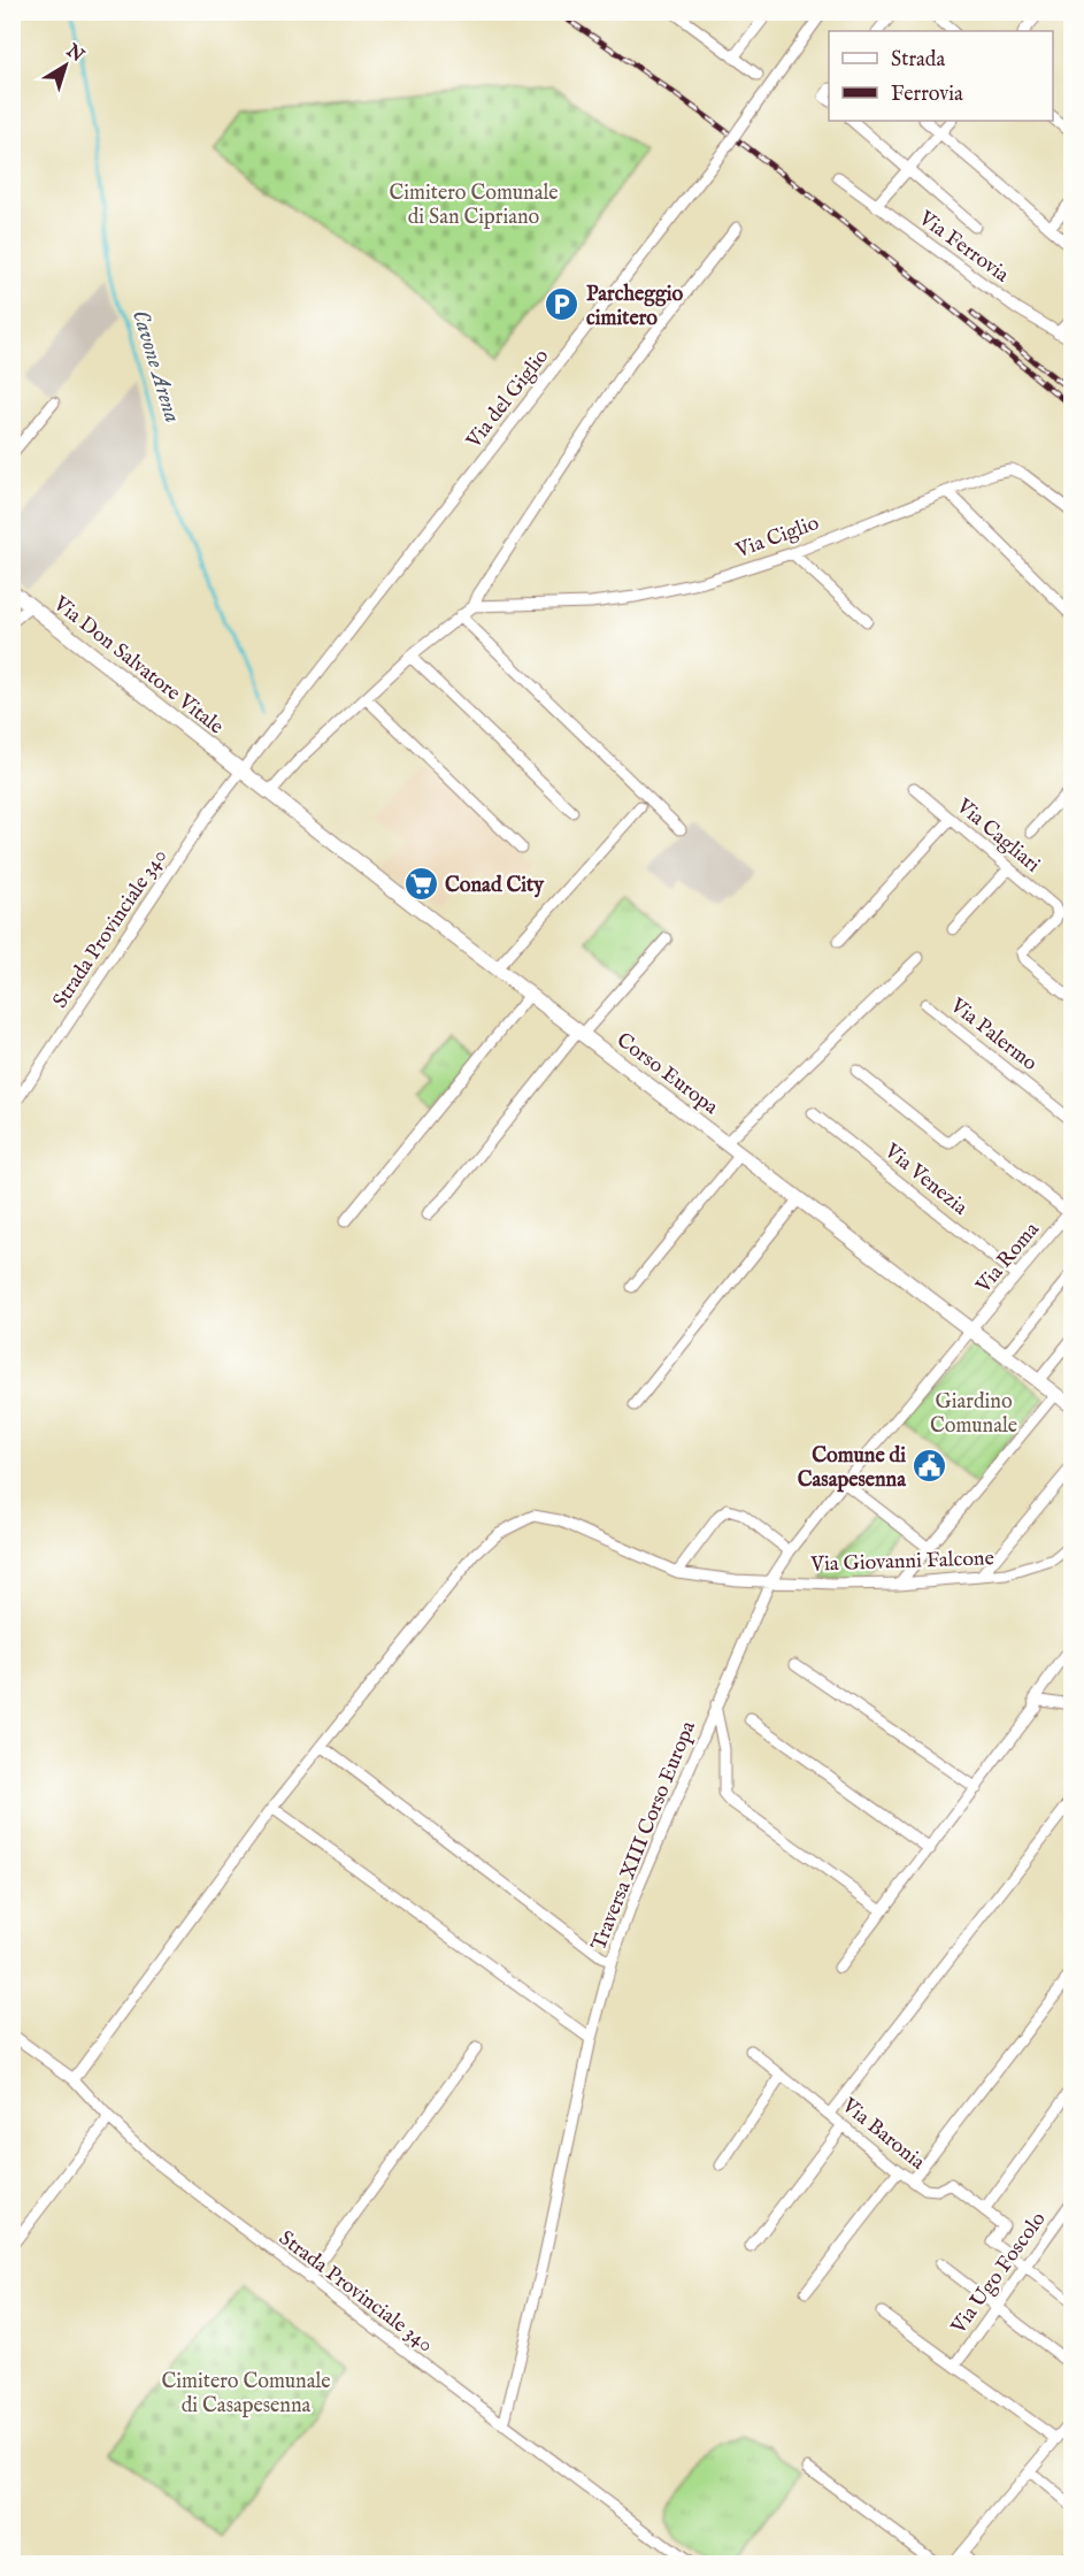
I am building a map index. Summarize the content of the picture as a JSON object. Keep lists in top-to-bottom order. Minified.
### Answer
{"streets":{"street":["Via Ferrovia","Via del Giglio","Via Ciglio","Via Don Salvatore Vitale","Via Cagliari","Strada Provinciale 340","Via Palermo","Corso Europa","Via Venezia","Via Roma","Via Giovanni Falcone","Traversa XIII Corso Europa","Via Baronia","Via Ugo Foscolo"]},"crossings":[["Via del Giglio","Via Don Salvatore Vitale"],["Via del Giglio","Strada Provinciale 340"],["Via del Giglio","Corso Europa"],["Via Don Salvatore Vitale","Strada Provinciale 340"],["Via Don Salvatore Vitale","Corso Europa"],["Strada Provinciale 340","Corso Europa"],["Strada Provinciale 340","Traversa XIII Corso Europa"],["Corso Europa","Via Roma"],["Corso Europa","Traversa XIII Corso Europa"],["Via Venezia","Via Roma"],["Via Roma","Traversa XIII Corso Europa"],["Via Giovanni Falcone","Traversa XIII Corso Europa"],["Via Baronia","Via Ugo Foscolo"]],"water":["Cavone Arena"],"parks":["Cimitero Comunale di San Cipriano","Giardino Comunale","Cimitero Comunale di Casapesenna"],"places":{"parking":["Parcheggio cimitero"],"supermarket":["Conad City"],"public building":["Comune di Casapesenna"]},"legend":["Strada","Ferrovia"],"north":"top right"}
